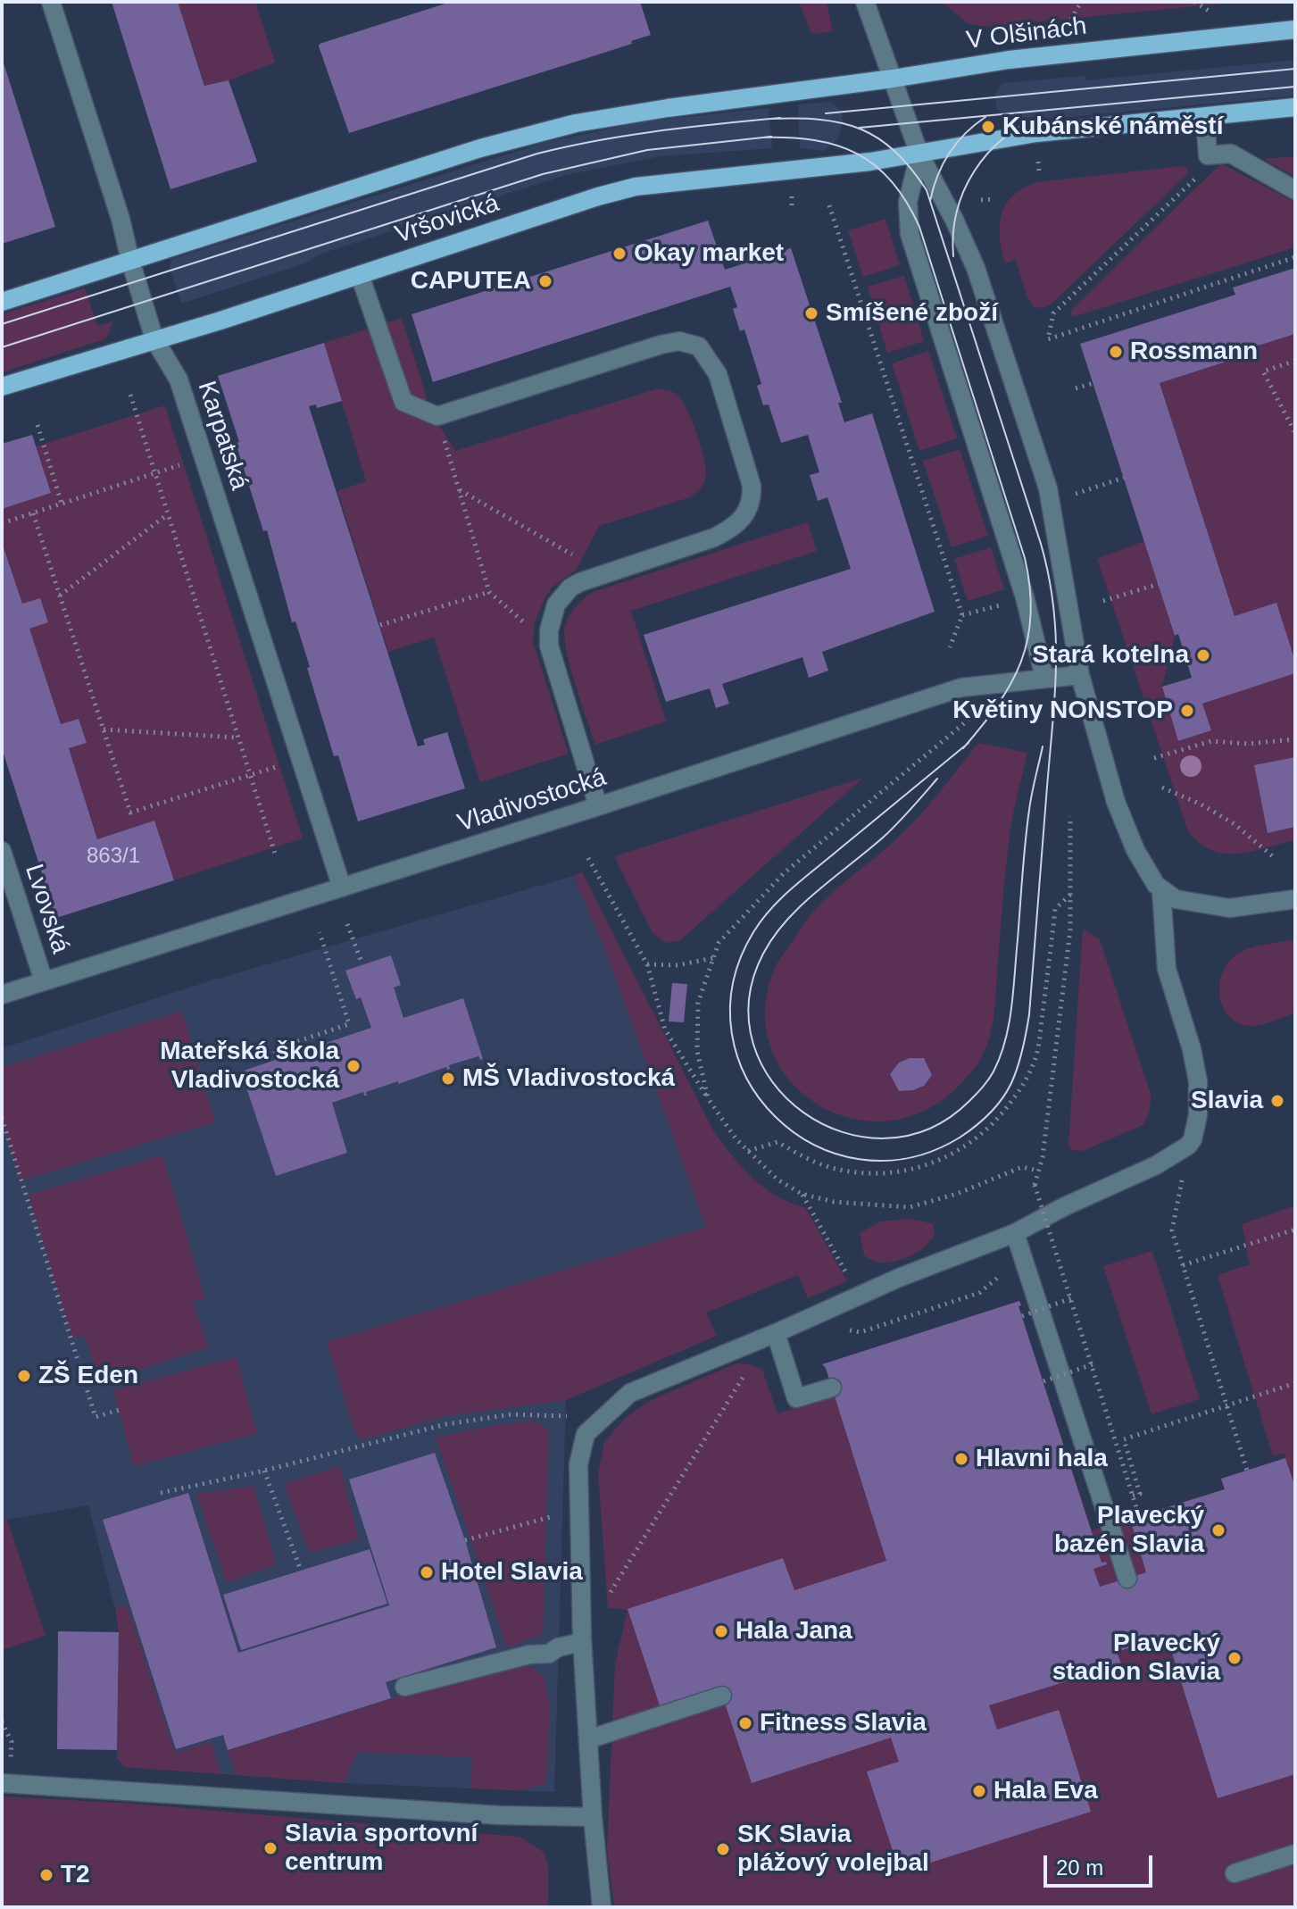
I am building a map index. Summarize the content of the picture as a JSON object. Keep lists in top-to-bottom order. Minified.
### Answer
{"streets":{"main road":["V Olšinách","Vršovická"],"street":["Karpatská","Vladivostocká","Lvovská"]},"crossings":[["Vršovická","Karpatská"],["Karpatská","Vladivostocká"],["Vladivostocká","Lvovská"]],"places":["Kubánské náměstí","Okay market","CAPUTEA","Smíšené zboží","Rossmann","Stará kotelna","Květiny NONSTOP","Mateřská škola Vladivostocká","MŠ Vladivostocká","Slavia","ZŠ Eden","Hlavni hala","Plavecký bazén Slavia","Hotel Slavia","Hala Jana","Plavecký stadion Slavia","Fitness Slavia","Hala Eva","Slavia sportovní centrum","SK Slavia plážový volejbal","T2"],"house_numbers":["863/1"],"scale_bar":"20 m"}
